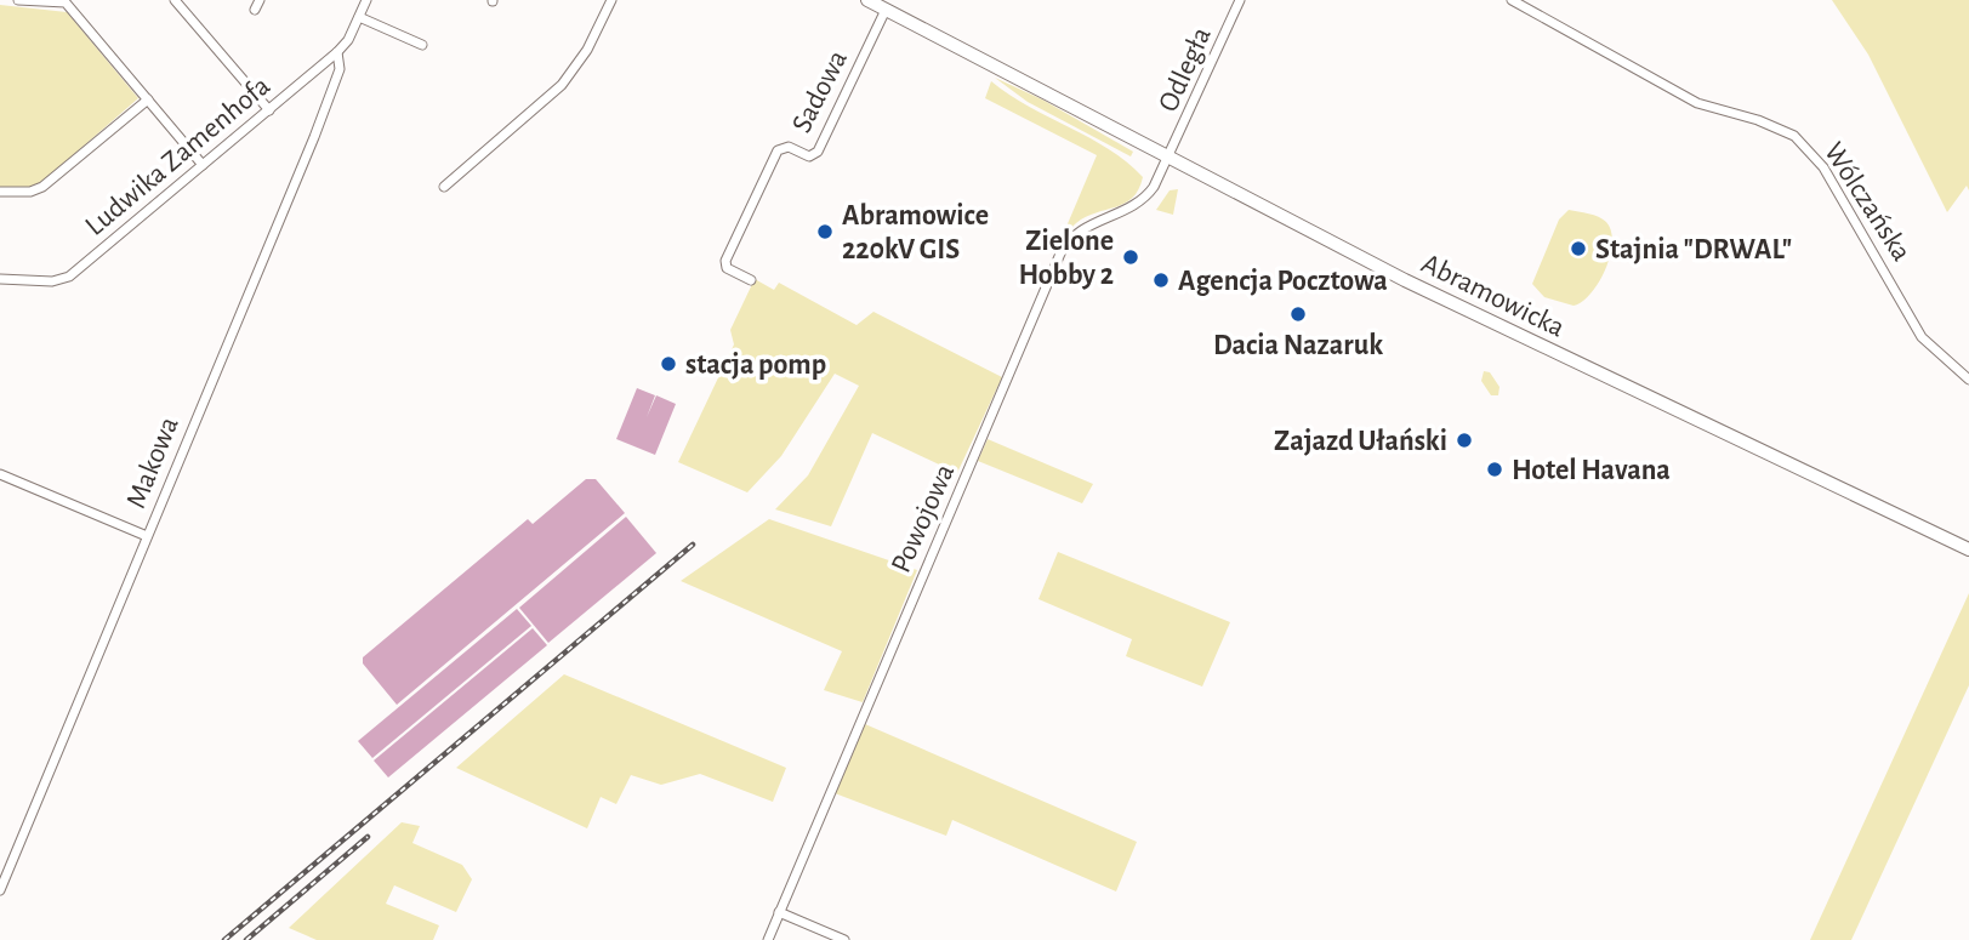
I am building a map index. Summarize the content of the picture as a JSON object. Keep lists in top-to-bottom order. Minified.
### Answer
{"streets":{"main road":["Abramowicka"],"street":["Odległa","Sadowa","Ludwika Zamenhofa","Wólczańska","Makowa","Powojowa"]},"crossings":[["Odległa","Abramowicka"],["Odległa","Powojowa"],["Sadowa","Abramowicka"],["Ludwika Zamenhofa","Makowa"],["Abramowicka","Powojowa"]],"places":["Abramowice 220kV GIS","Stajnia \"DRWAL\"","Zielone Hobby 2","Agencja Pocztowa","Dacia Nazaruk","stacja pomp","Zajazd Ułański","Hotel Havana"]}
